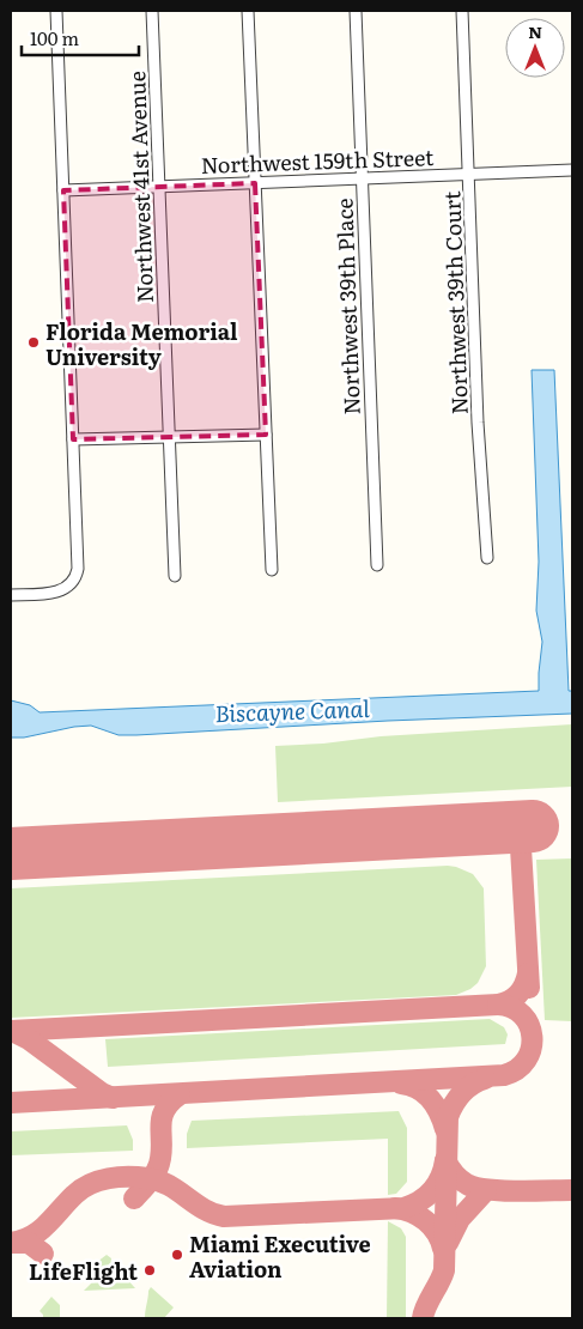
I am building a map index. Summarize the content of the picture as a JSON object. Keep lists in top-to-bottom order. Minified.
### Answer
{"streets":{"street":["Northwest 159th Street","Northwest 41st Avenue","Northwest 39th Court","Northwest 39th Place"]},"crossings":[["Northwest 159th Street","Northwest 41st Avenue"],["Northwest 159th Street","Northwest 39th Court"],["Northwest 159th Street","Northwest 39th Place"]],"water":["Biscayne Canal"],"places":["Florida Memorial University","Miami Executive Aviation","LifeFlight"],"scale_bar":"100 m","north":"top"}
